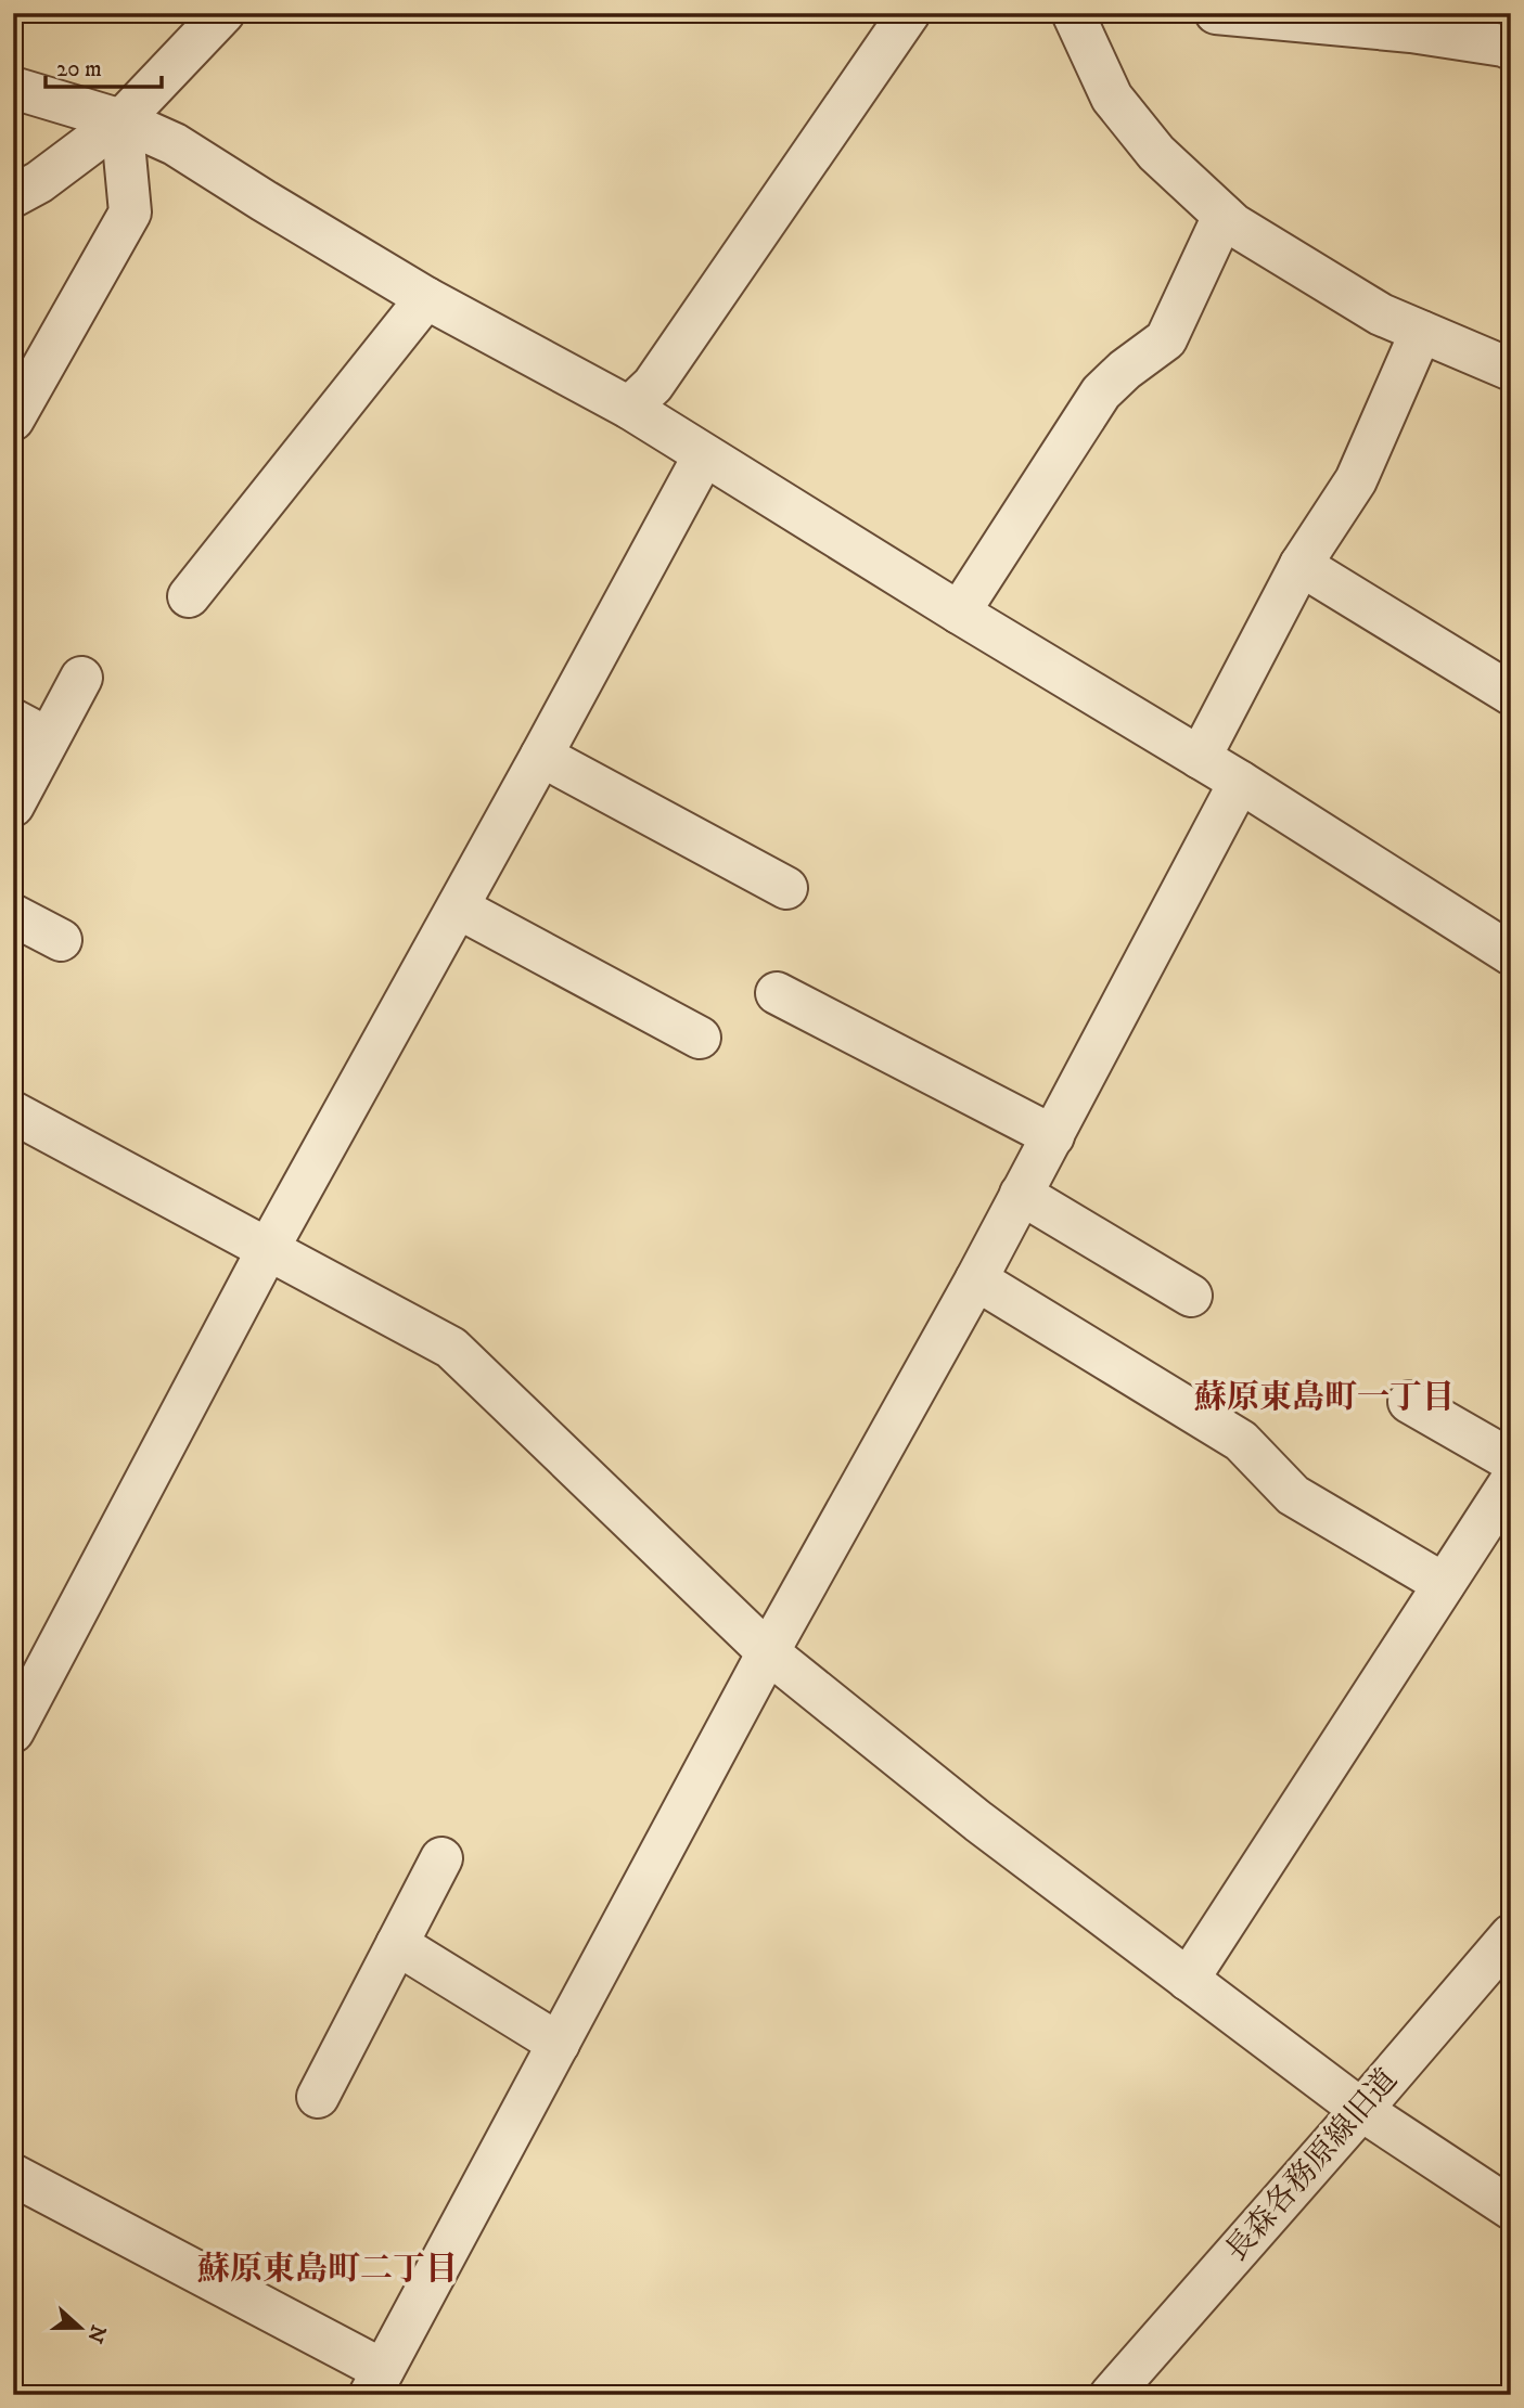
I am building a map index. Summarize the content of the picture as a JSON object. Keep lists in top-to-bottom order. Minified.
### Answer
{"streets":{"street":["長森各務原線旧道"]},"districts":["蘇原東島町一丁目","蘇原東島町二丁目"],"scale_bar":"20 m","north":"right"}
